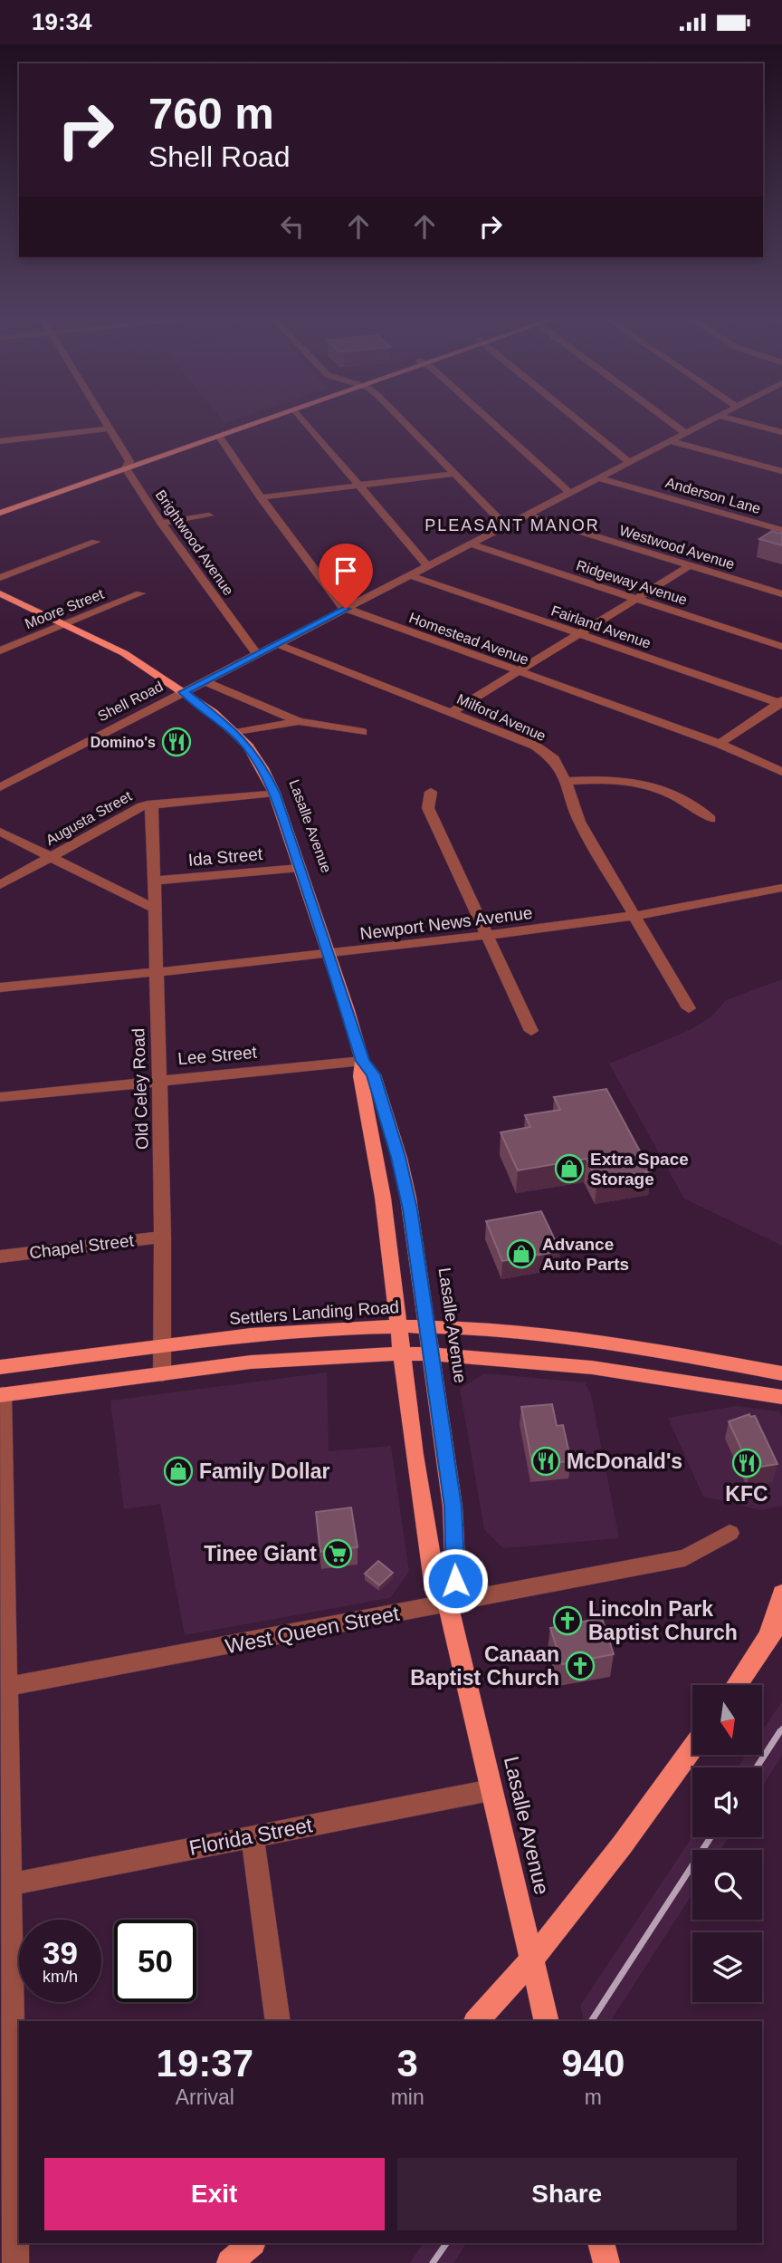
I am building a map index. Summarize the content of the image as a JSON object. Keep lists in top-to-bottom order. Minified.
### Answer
{"streets":{"main road":["Lasalle Avenue","Settlers Landing Road"],"street":["Anderson Lane","Brightwood Avenue","Westwood Avenue","Ridgeway Avenue","Moore Street","Fairland Avenue","Homestead Avenue","Shell Road","Milford Avenue","Augusta Street","Ida Street","Newport News Avenue","Lee Street","Old Celey Road","Chapel Street","West Queen Street","Florida Street"]},"crossings":[["Anderson Lane","Shell Road"],["Brightwood Avenue","Shell Road"],["Westwood Avenue","Shell Road"],["Ridgeway Avenue","Shell Road"],["Moore Street","Lasalle Avenue"],["Fairland Avenue","Shell Road"],["Homestead Avenue","Shell Road"],["Shell Road","Milford Avenue"],["Shell Road","Lasalle Avenue"],["Milford Avenue","Newport News Avenue"],["Augusta Street","Lasalle Avenue"],["Augusta Street","Old Celey Road"],["Lasalle Avenue","Ida Street"],["Lasalle Avenue","Newport News Avenue"],["Lasalle Avenue","Lee Street"],["Lasalle Avenue","Settlers Landing Road"],["Lasalle Avenue","West Queen Street"],["Lasalle Avenue","Florida Street"],["Ida Street","Old Celey Road"],["Newport News Avenue","Old Celey Road"],["Lee Street","Old Celey Road"],["Old Celey Road","Chapel Street"],["Old Celey Road","Settlers Landing Road"]],"districts":["PLEASANT MANOR"],"places":{"restaurant":["Domino's","McDonald's","KFC"],"shop":["Extra Space Storage","Advance Auto Parts","Family Dollar"],"supermarket":["Tinee Giant"],"church":["Lincoln Park Baptist Church","Canaan Baptist Church"]},"north":"bottom","page":{"status":"19:34","turn":["760 m","Shell Road"],"speed":"39 km/h","limit":"50","eta":["19:37","Arrival","3","min","940","m"],"buttons":["Exit","Share"]}}
